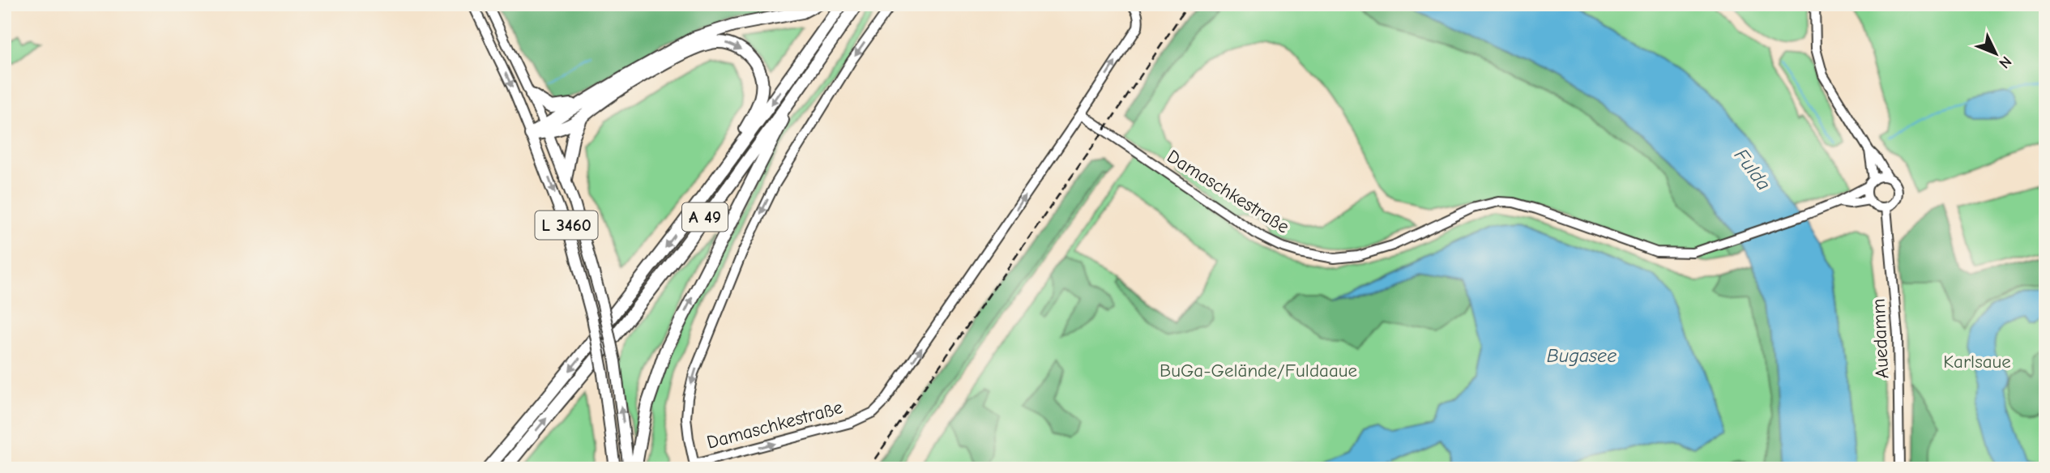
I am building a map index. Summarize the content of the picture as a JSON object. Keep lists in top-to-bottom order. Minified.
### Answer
{"streets":{"highway":["A 49"],"main road":["L 3460"],"street":["Damaschkestraße","Auedamm"]},"water":["Fulda","Bugasee"],"parks":["Karlsaue","BuGa-Gelände/Fuldaaue"],"north":"bottom right"}
